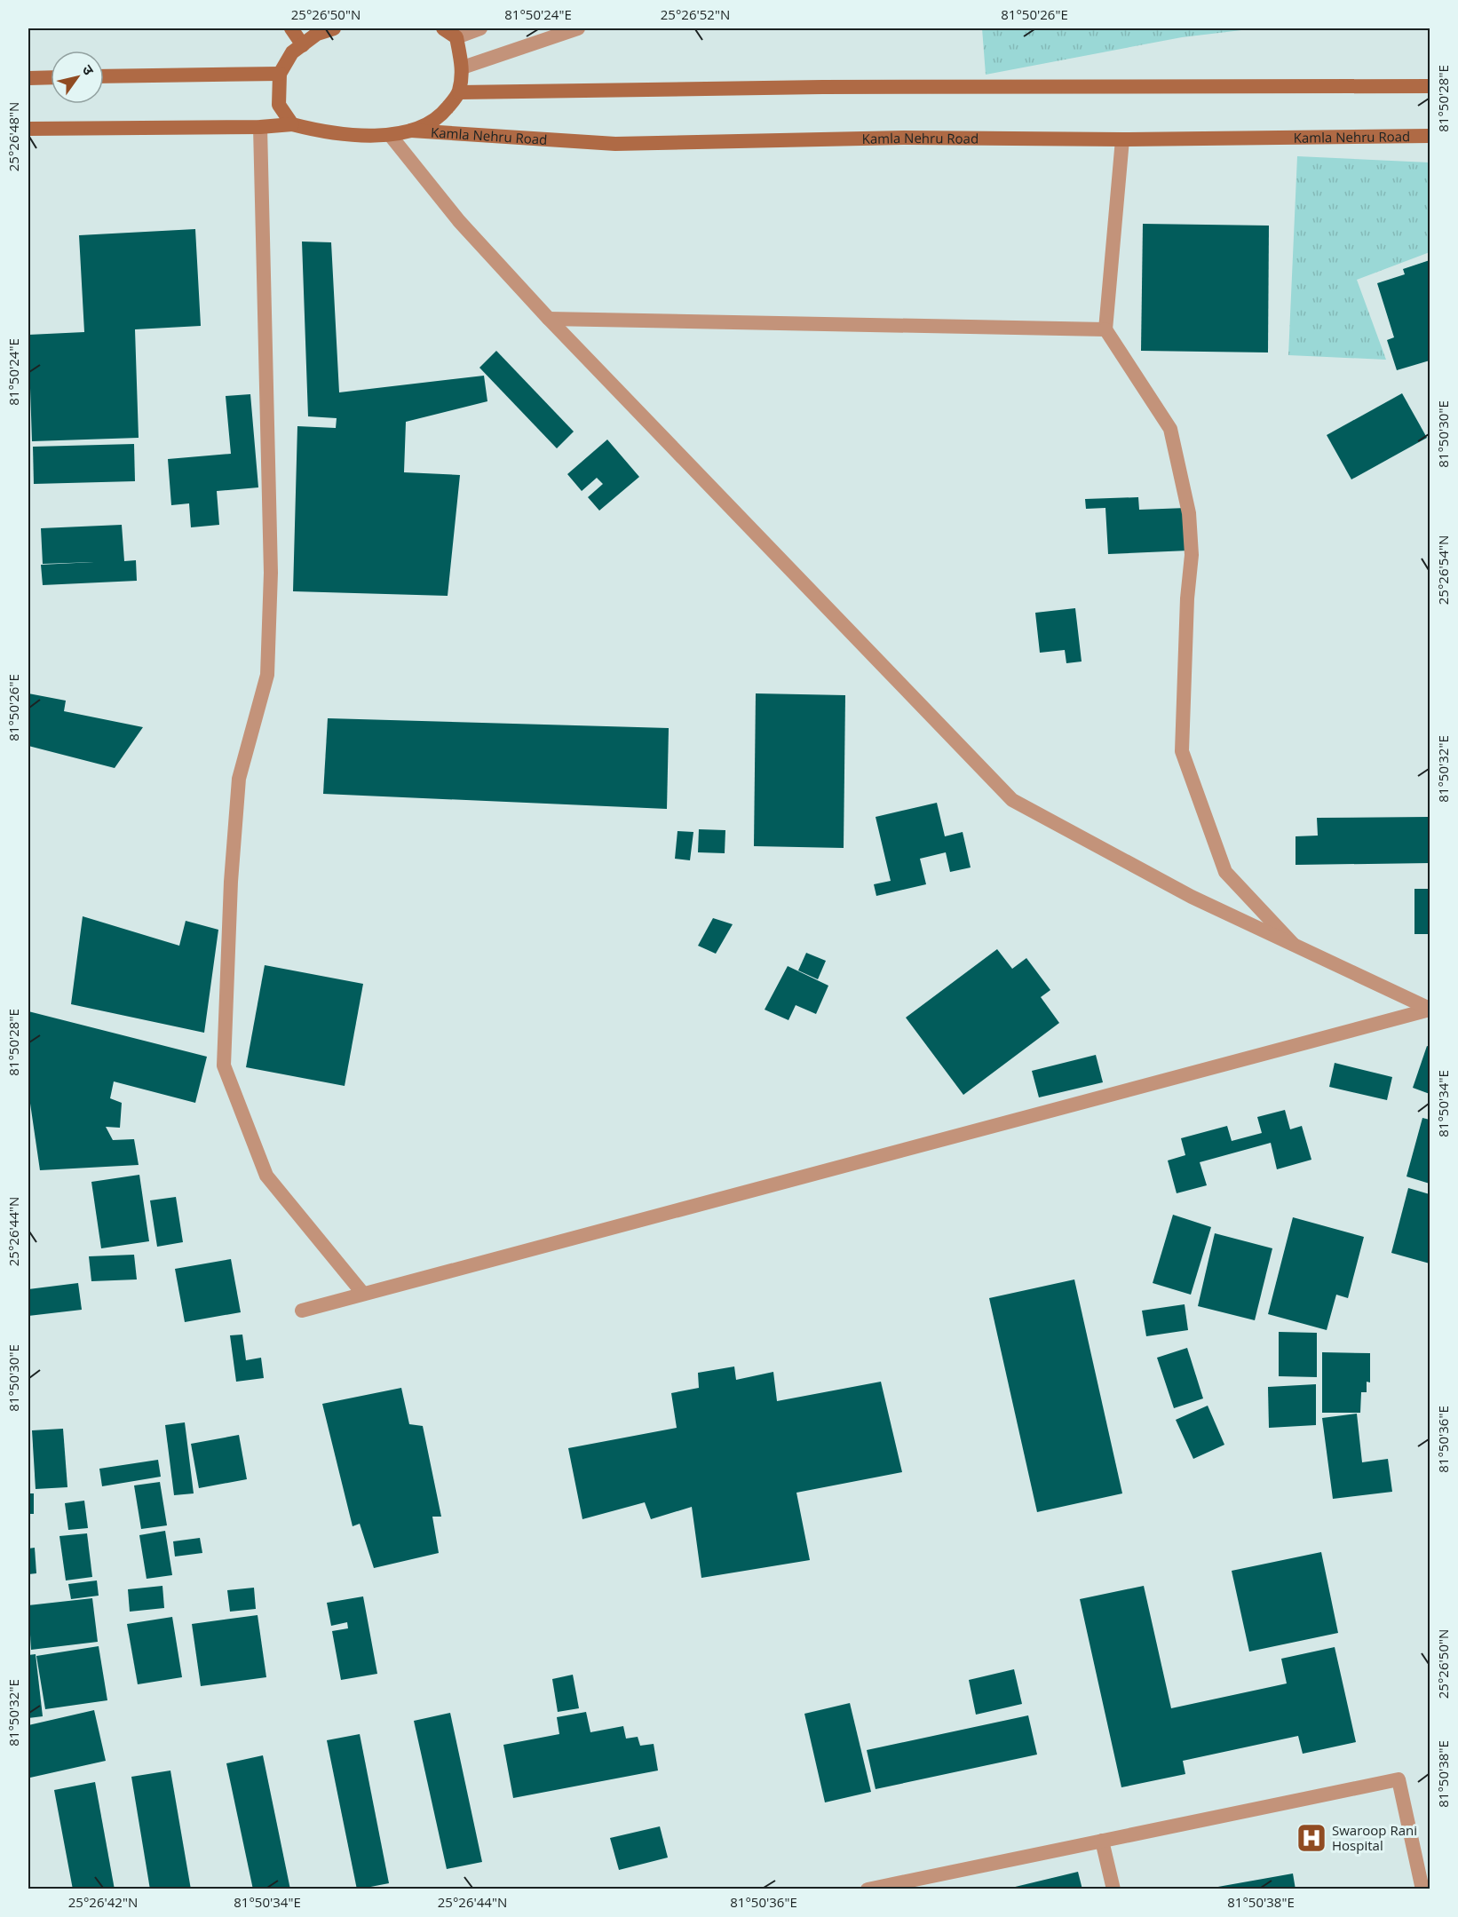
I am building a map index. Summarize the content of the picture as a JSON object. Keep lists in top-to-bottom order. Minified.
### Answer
{"streets":{"main road":["Kamla Nehru Road"]},"places":{"hospital":["Swaroop Rani Hospital"]},"north":"top right","coordinates":["25°26'50\"N","81°50'24\"E","25°26'52\"N","81°50'26\"E","81°50'28\"E","25°26'48\"N","81°50'30\"E","25°26'54\"N","81°50'32\"E","81°50'34\"E","25°26'44\"N","81°50'36\"E","81°50'38\"E","25°26'42\"N"]}
